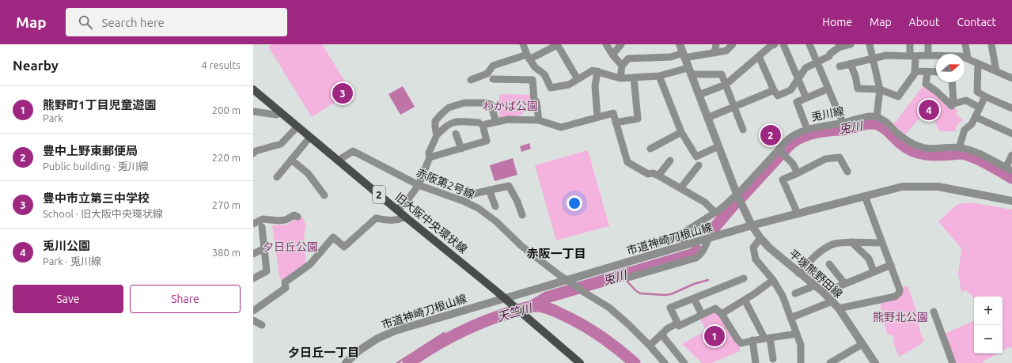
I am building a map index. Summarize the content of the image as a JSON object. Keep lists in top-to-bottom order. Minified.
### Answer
{"streets":{"main road":["2","旧大阪中央環状線"],"street":["兎川線","赤阪第2号線","市道神崎刀根山線","平塚熊野田線"]},"crossings":[["兎川線","平塚熊野田線"],["赤阪第2号線","旧大阪中央環状線"],["赤阪第2号線","市道神崎刀根山線"],["旧大阪中央環状線","市道神崎刀根山線"],["市道神崎刀根山線","平塚熊野田線"]],"districts":["赤阪一丁目","夕日丘一丁目"],"water":["兎川","天竺川"],"parks":["わかば公園","夕日丘公園","熊野北公園"],"north":"right","page":{"header":"Map","search":"Search here","nav":["Home","Map","About","Contact"],"heading":["Nearby","4 results"],"pins":["3","4","2","1"],"list":[{"mark":"1","name":"熊野町1丁目児童遊園","note":"Park","value":"200 m"},{"mark":"2","name":"豊中上野東郵便局","note":"Public building · 兎川線","value":"220 m"},{"mark":"3","name":"豊中市立第三中学校","note":"School · 旧大阪中央環状線","value":"270 m"},{"mark":"4","name":"兎川公園","note":"Park · 兎川線","value":"380 m"}],"buttons":["Save","Share"],"map_buttons":["+","−"]}}
